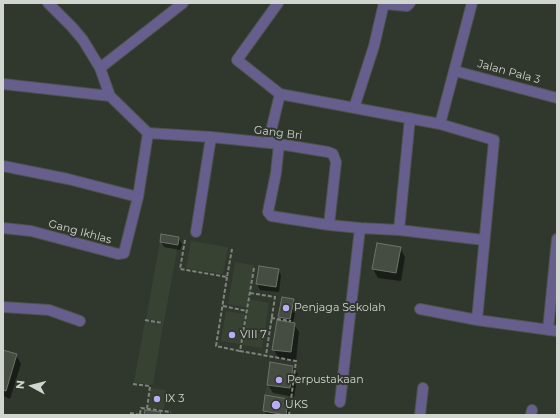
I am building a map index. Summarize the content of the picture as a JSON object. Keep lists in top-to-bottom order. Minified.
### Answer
{"streets":{"street":["Jalan Pala 3","Gang Bri","Gang Ikhlas"]},"crossings":[["Gang Bri","Gang Ikhlas"]],"places":["Penjaga Sekolah","VIII 7","Perpustakaan","IX 3","UKS"],"north":"left"}
